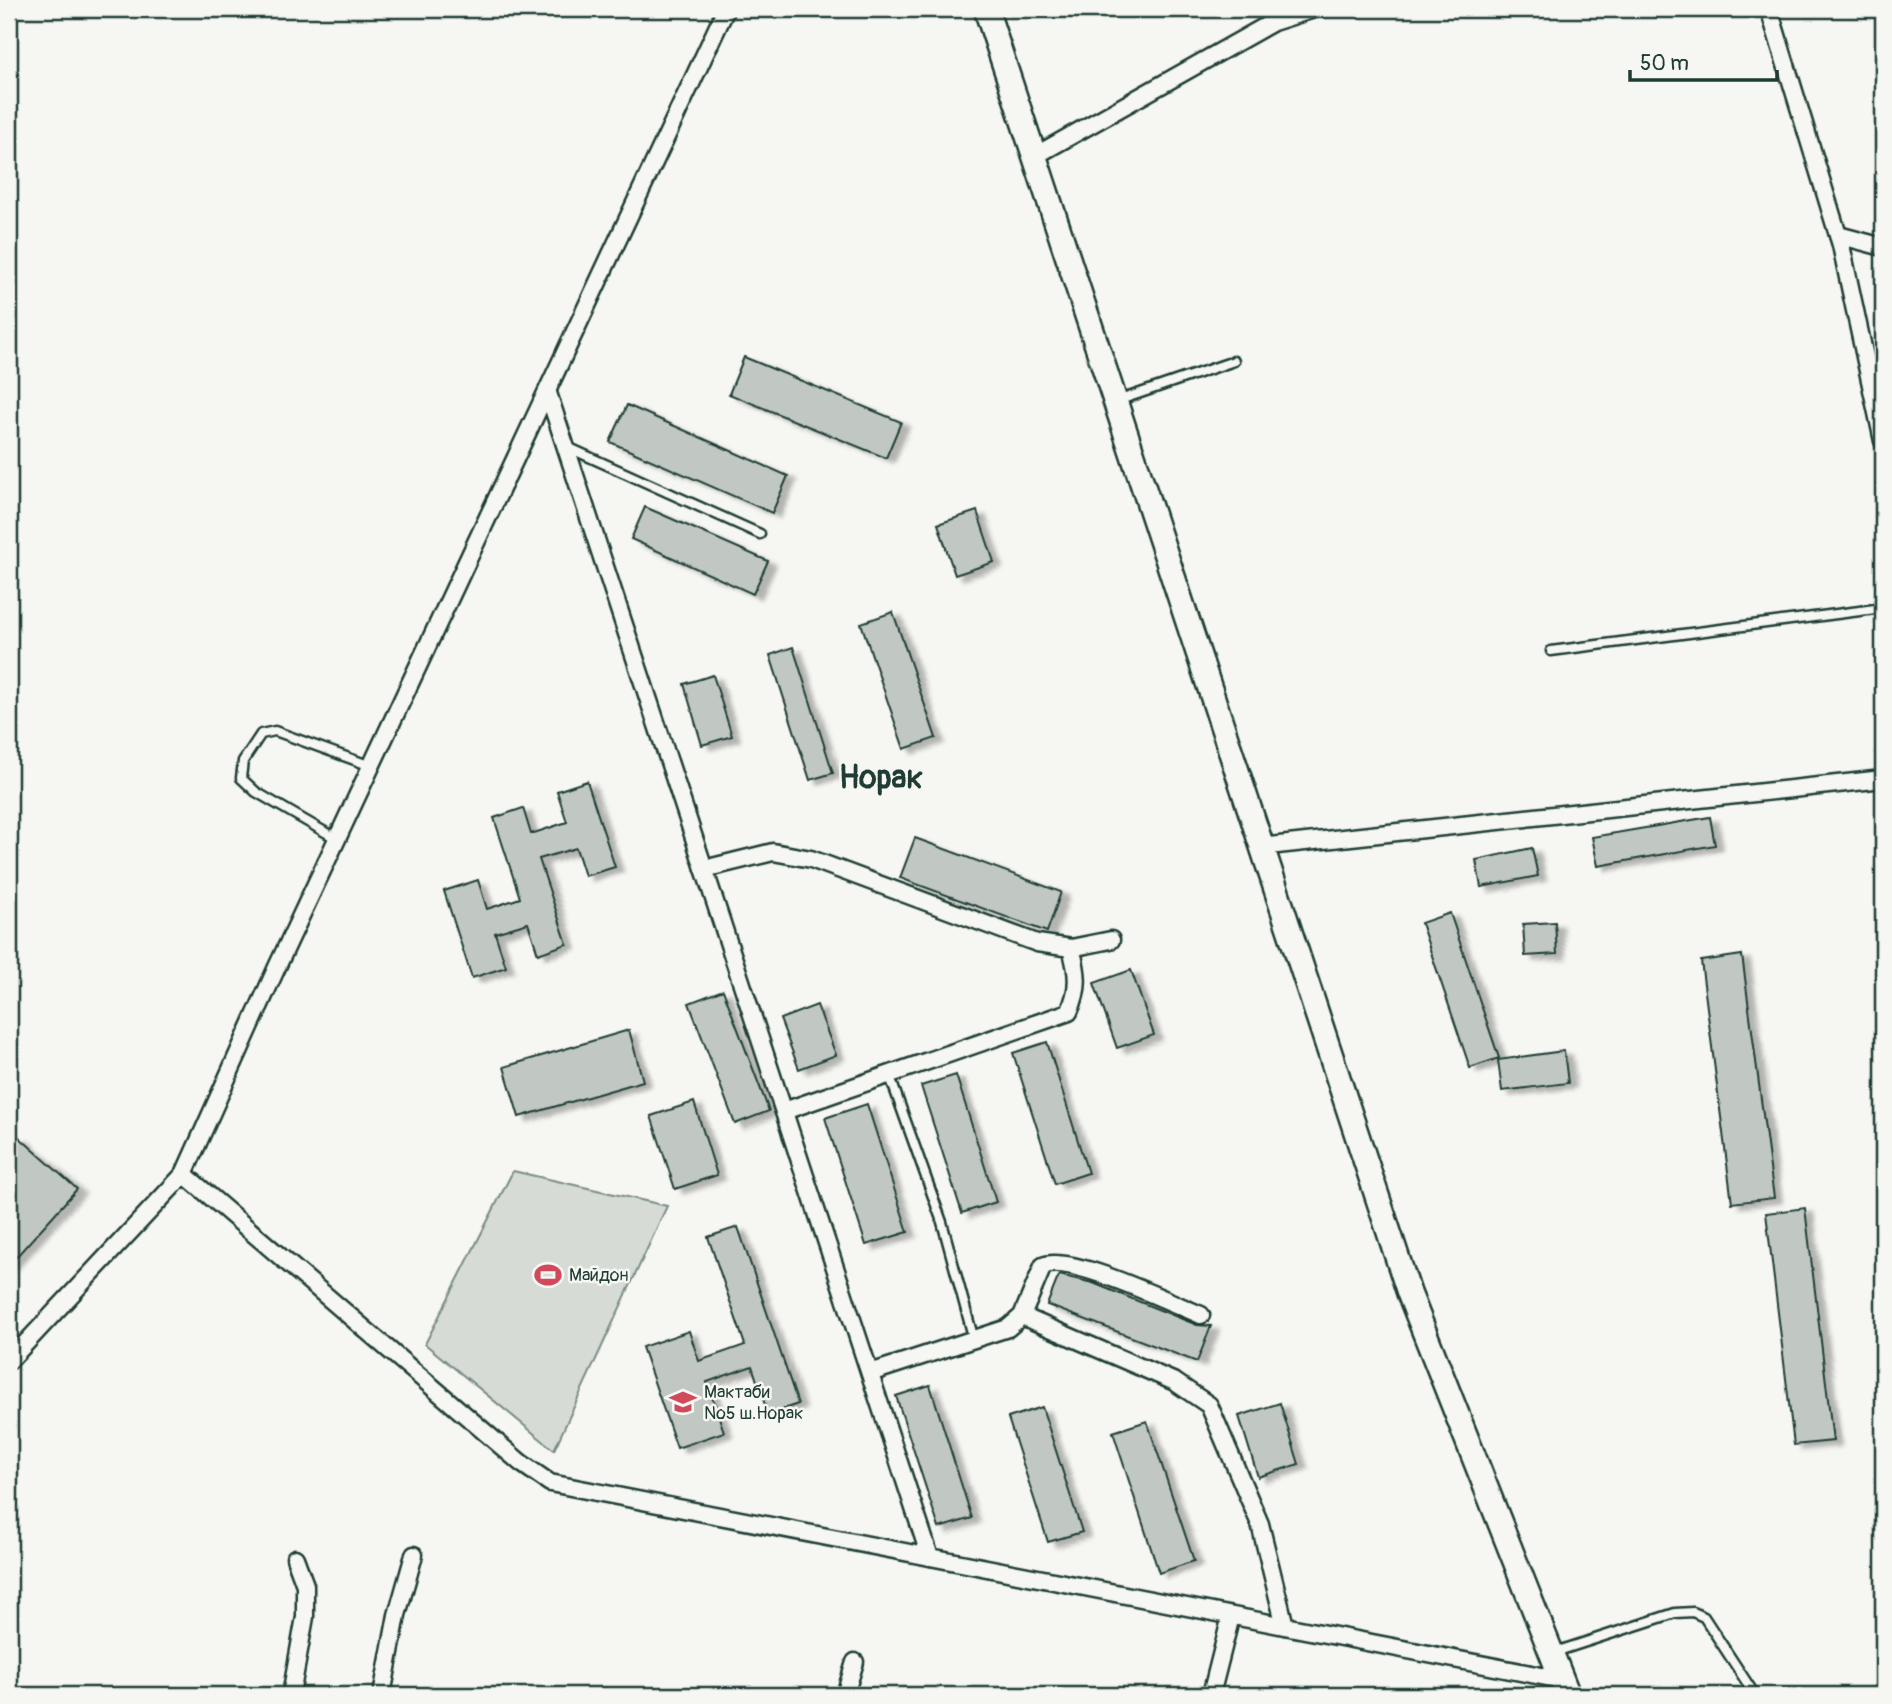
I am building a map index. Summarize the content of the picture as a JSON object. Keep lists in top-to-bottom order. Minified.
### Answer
{"districts":["Норак"],"places":{"sports":["Майдон"],"school or university":["Мактаби №5 ш.Норак"]},"scale_bar":"50 m"}
